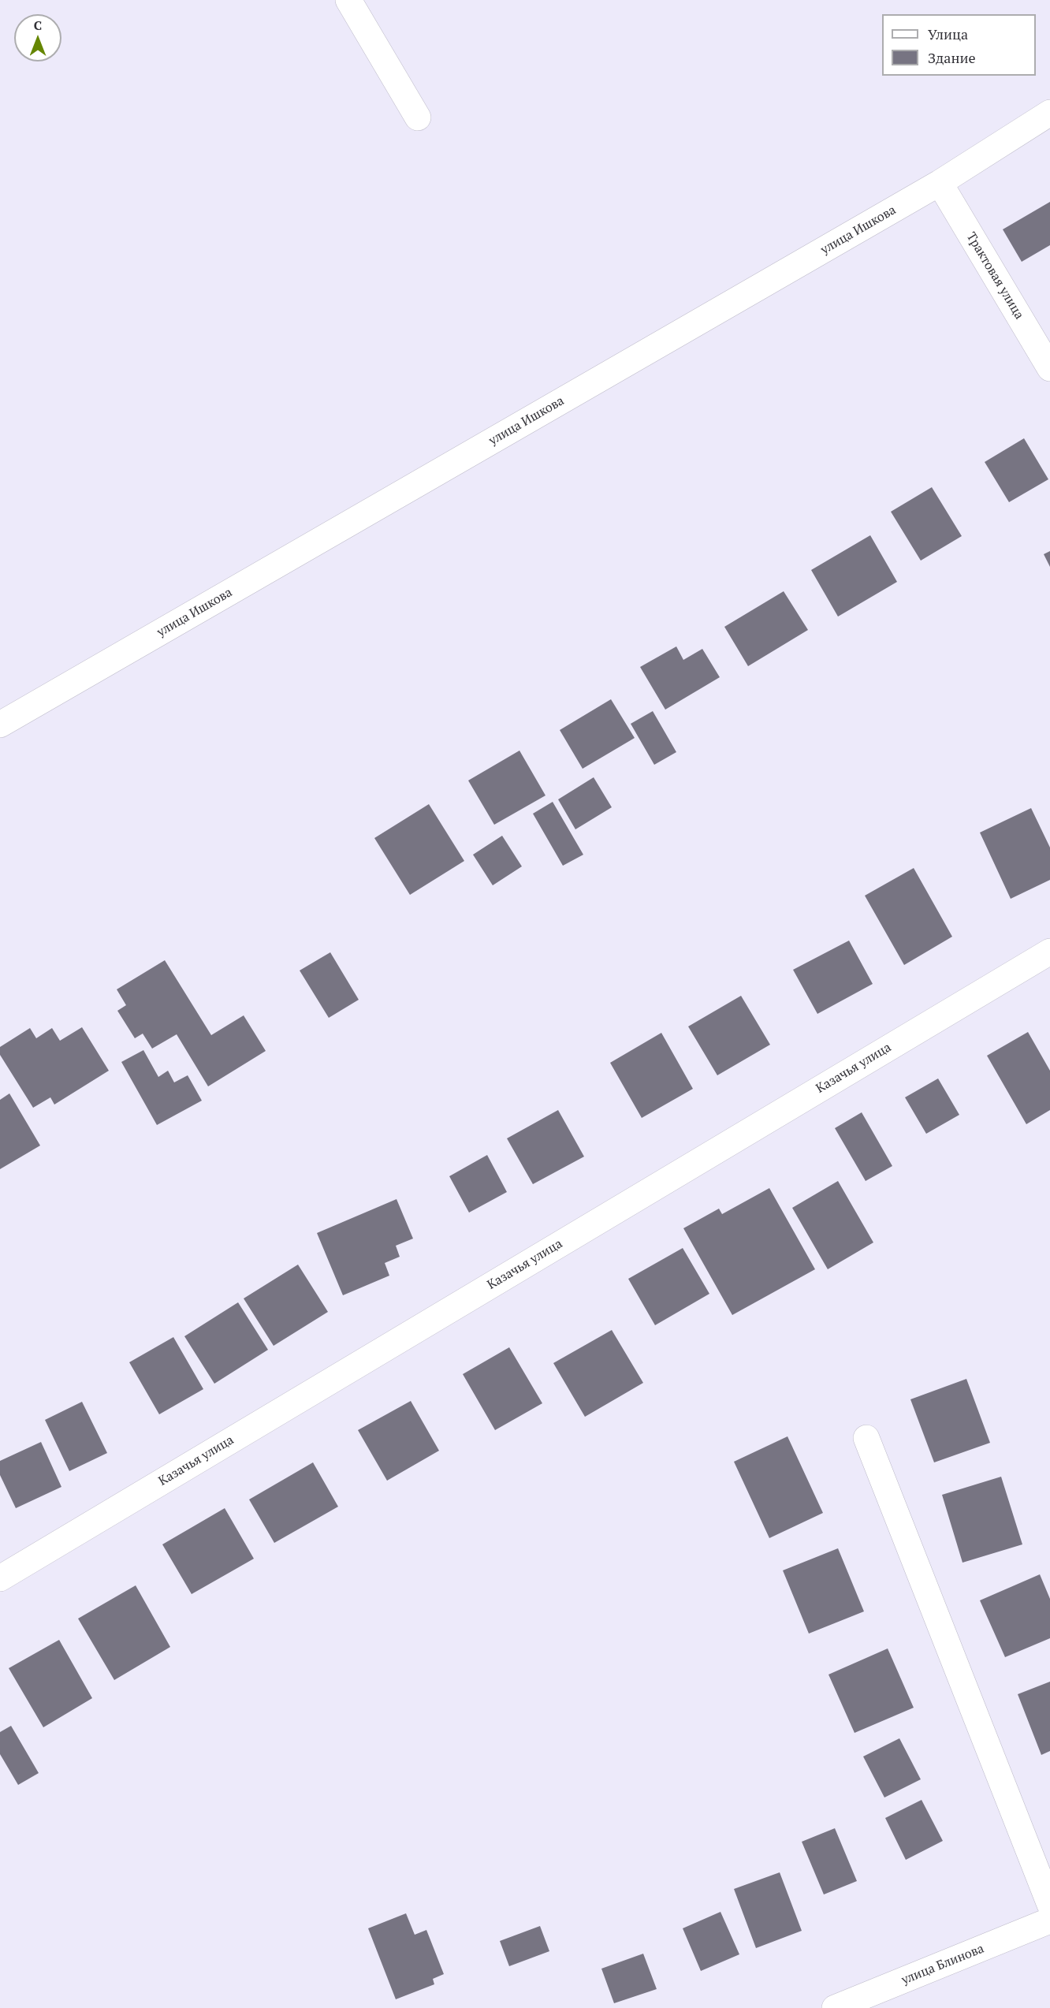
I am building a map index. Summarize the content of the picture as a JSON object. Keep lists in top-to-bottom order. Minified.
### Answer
{"streets":{"street":["улица Ишкова","Трактовая улица","Казачья улица","улица Блинова"]},"crossings":[["улица Ишкова","Трактовая улица"]],"legend":["Улица","Здание"],"north":"top"}
